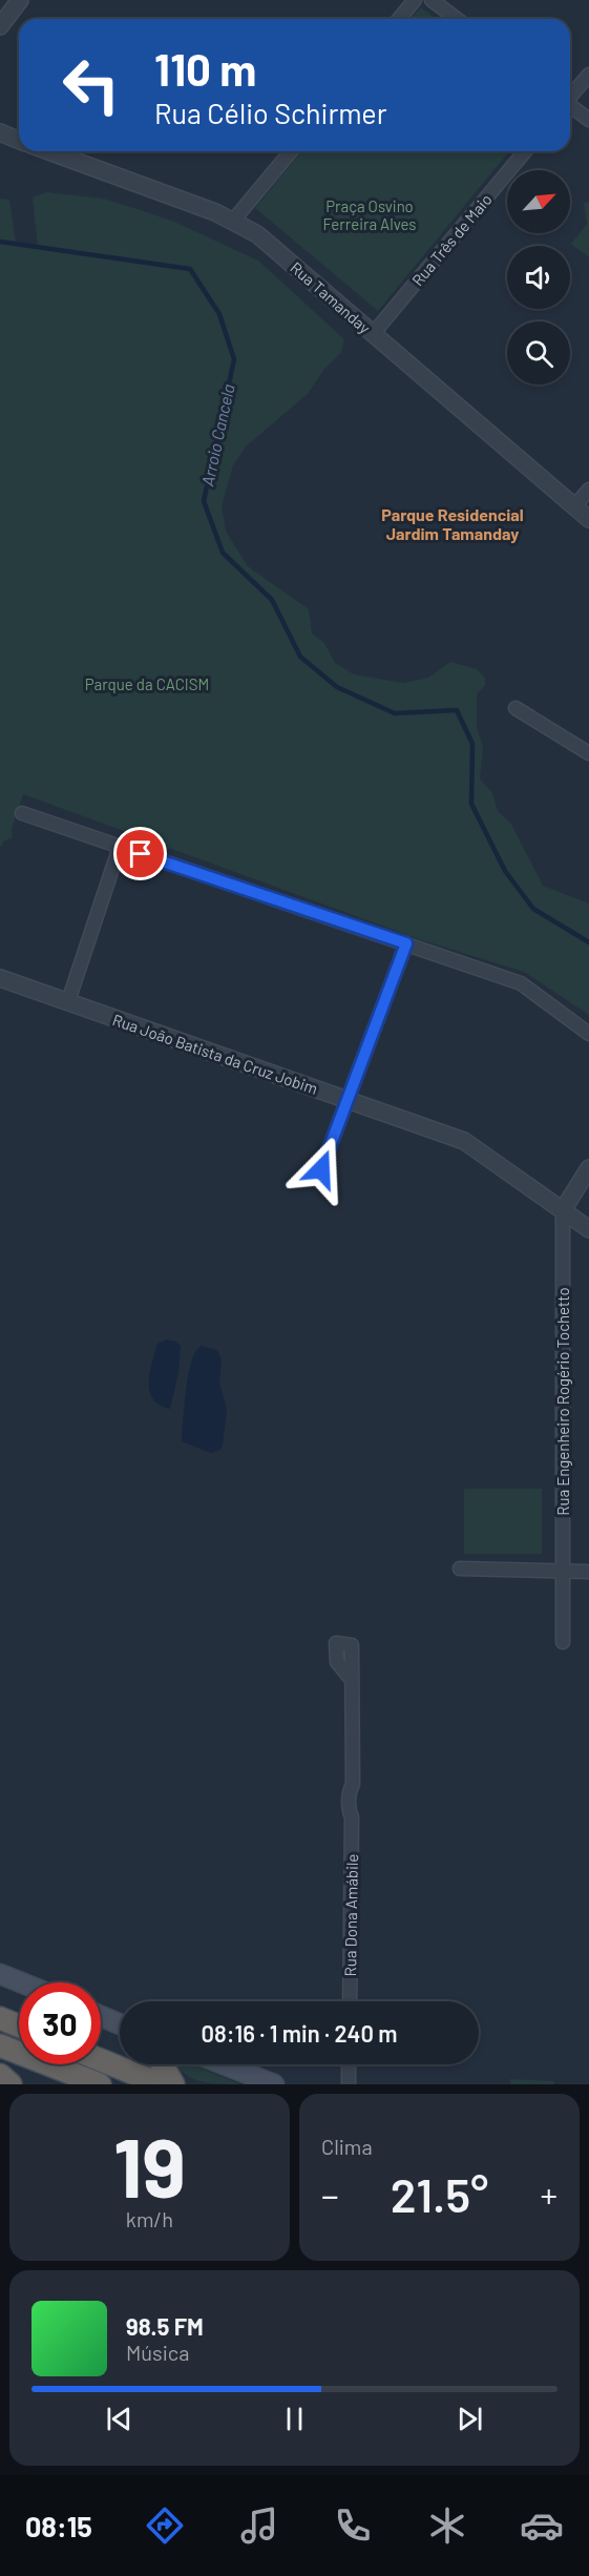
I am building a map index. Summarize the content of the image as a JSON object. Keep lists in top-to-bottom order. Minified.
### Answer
{"streets":{"street":["Rua Três de Maio","Rua Tamanday","Rua João Batista da Cruz Jobim","Rua Engenheiro Rogério Tochetto","Rua Dona Amábile"]},"crossings":[["Rua Três de Maio","Rua Tamanday"],["Rua João Batista da Cruz Jobim","Rua Engenheiro Rogério Tochetto"]],"districts":["Parque Residencial Jardim Tamanday"],"water":["Arroio Cancela"],"parks":["Praça Osvino Ferreira Alves","Parque da CACISM"],"north":"top right","page":{"turn":["110 m","Rua Célio Schirmer"],"limit":"30","trip":"08:16 · 1 min · 240 m","tile":[["19","km/h"],"Clima"],"heat":["−","21.5°","+"],"song":["98.5 FM","Música"],"tabs":"08:15"}}
